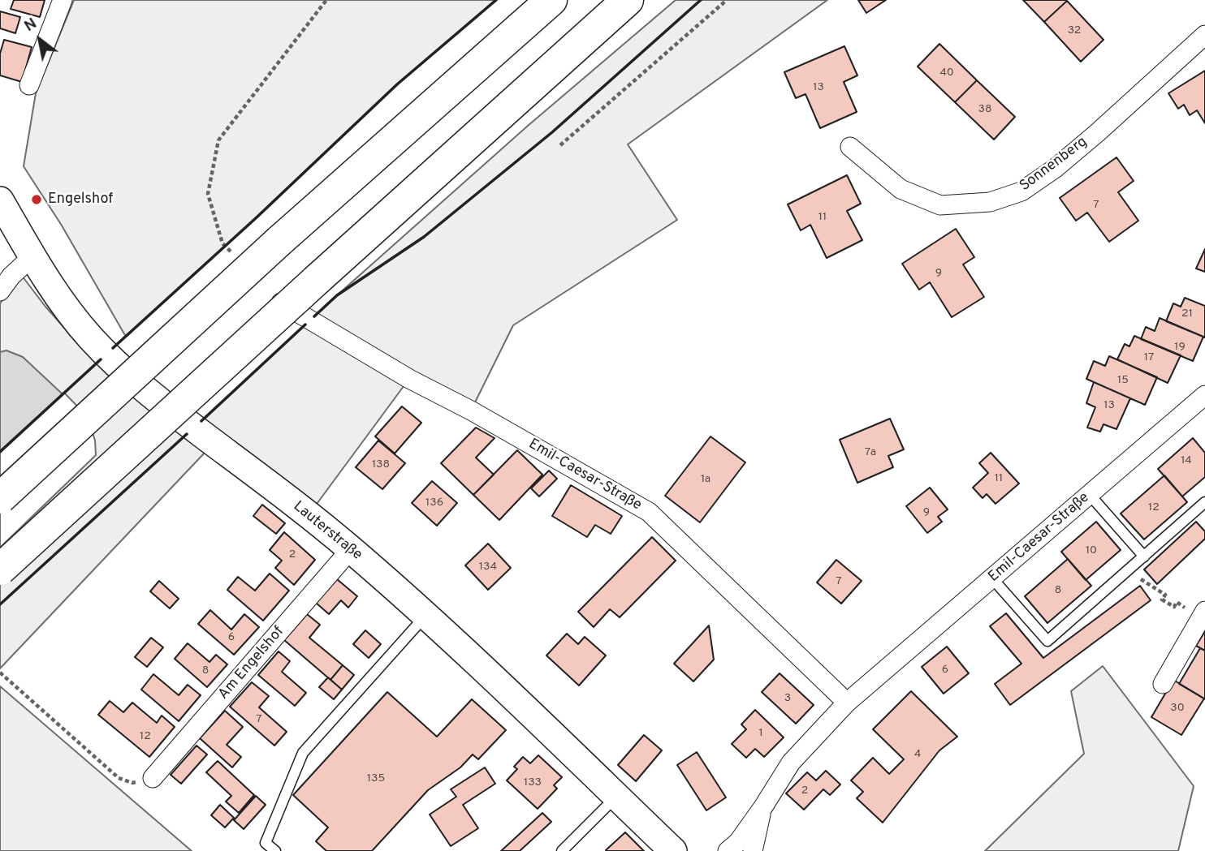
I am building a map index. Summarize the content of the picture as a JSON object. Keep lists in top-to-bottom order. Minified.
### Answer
{"streets":{"main road":["Lauterstraße"],"street":["Sonnenberg","Emil-Caesar-Straße","Am Engelshof"]},"crossings":[["Lauterstraße","Am Engelshof"]],"places":["Engelshof"],"house_numbers":["32","40","13","38","7","11","9","21","19","17","15","13","7a","14","138","11","1a","136","12","9","10","2","134","7","8","6","6","8","3","30","7","1","12","4","135","133","2"],"north":"top left"}
